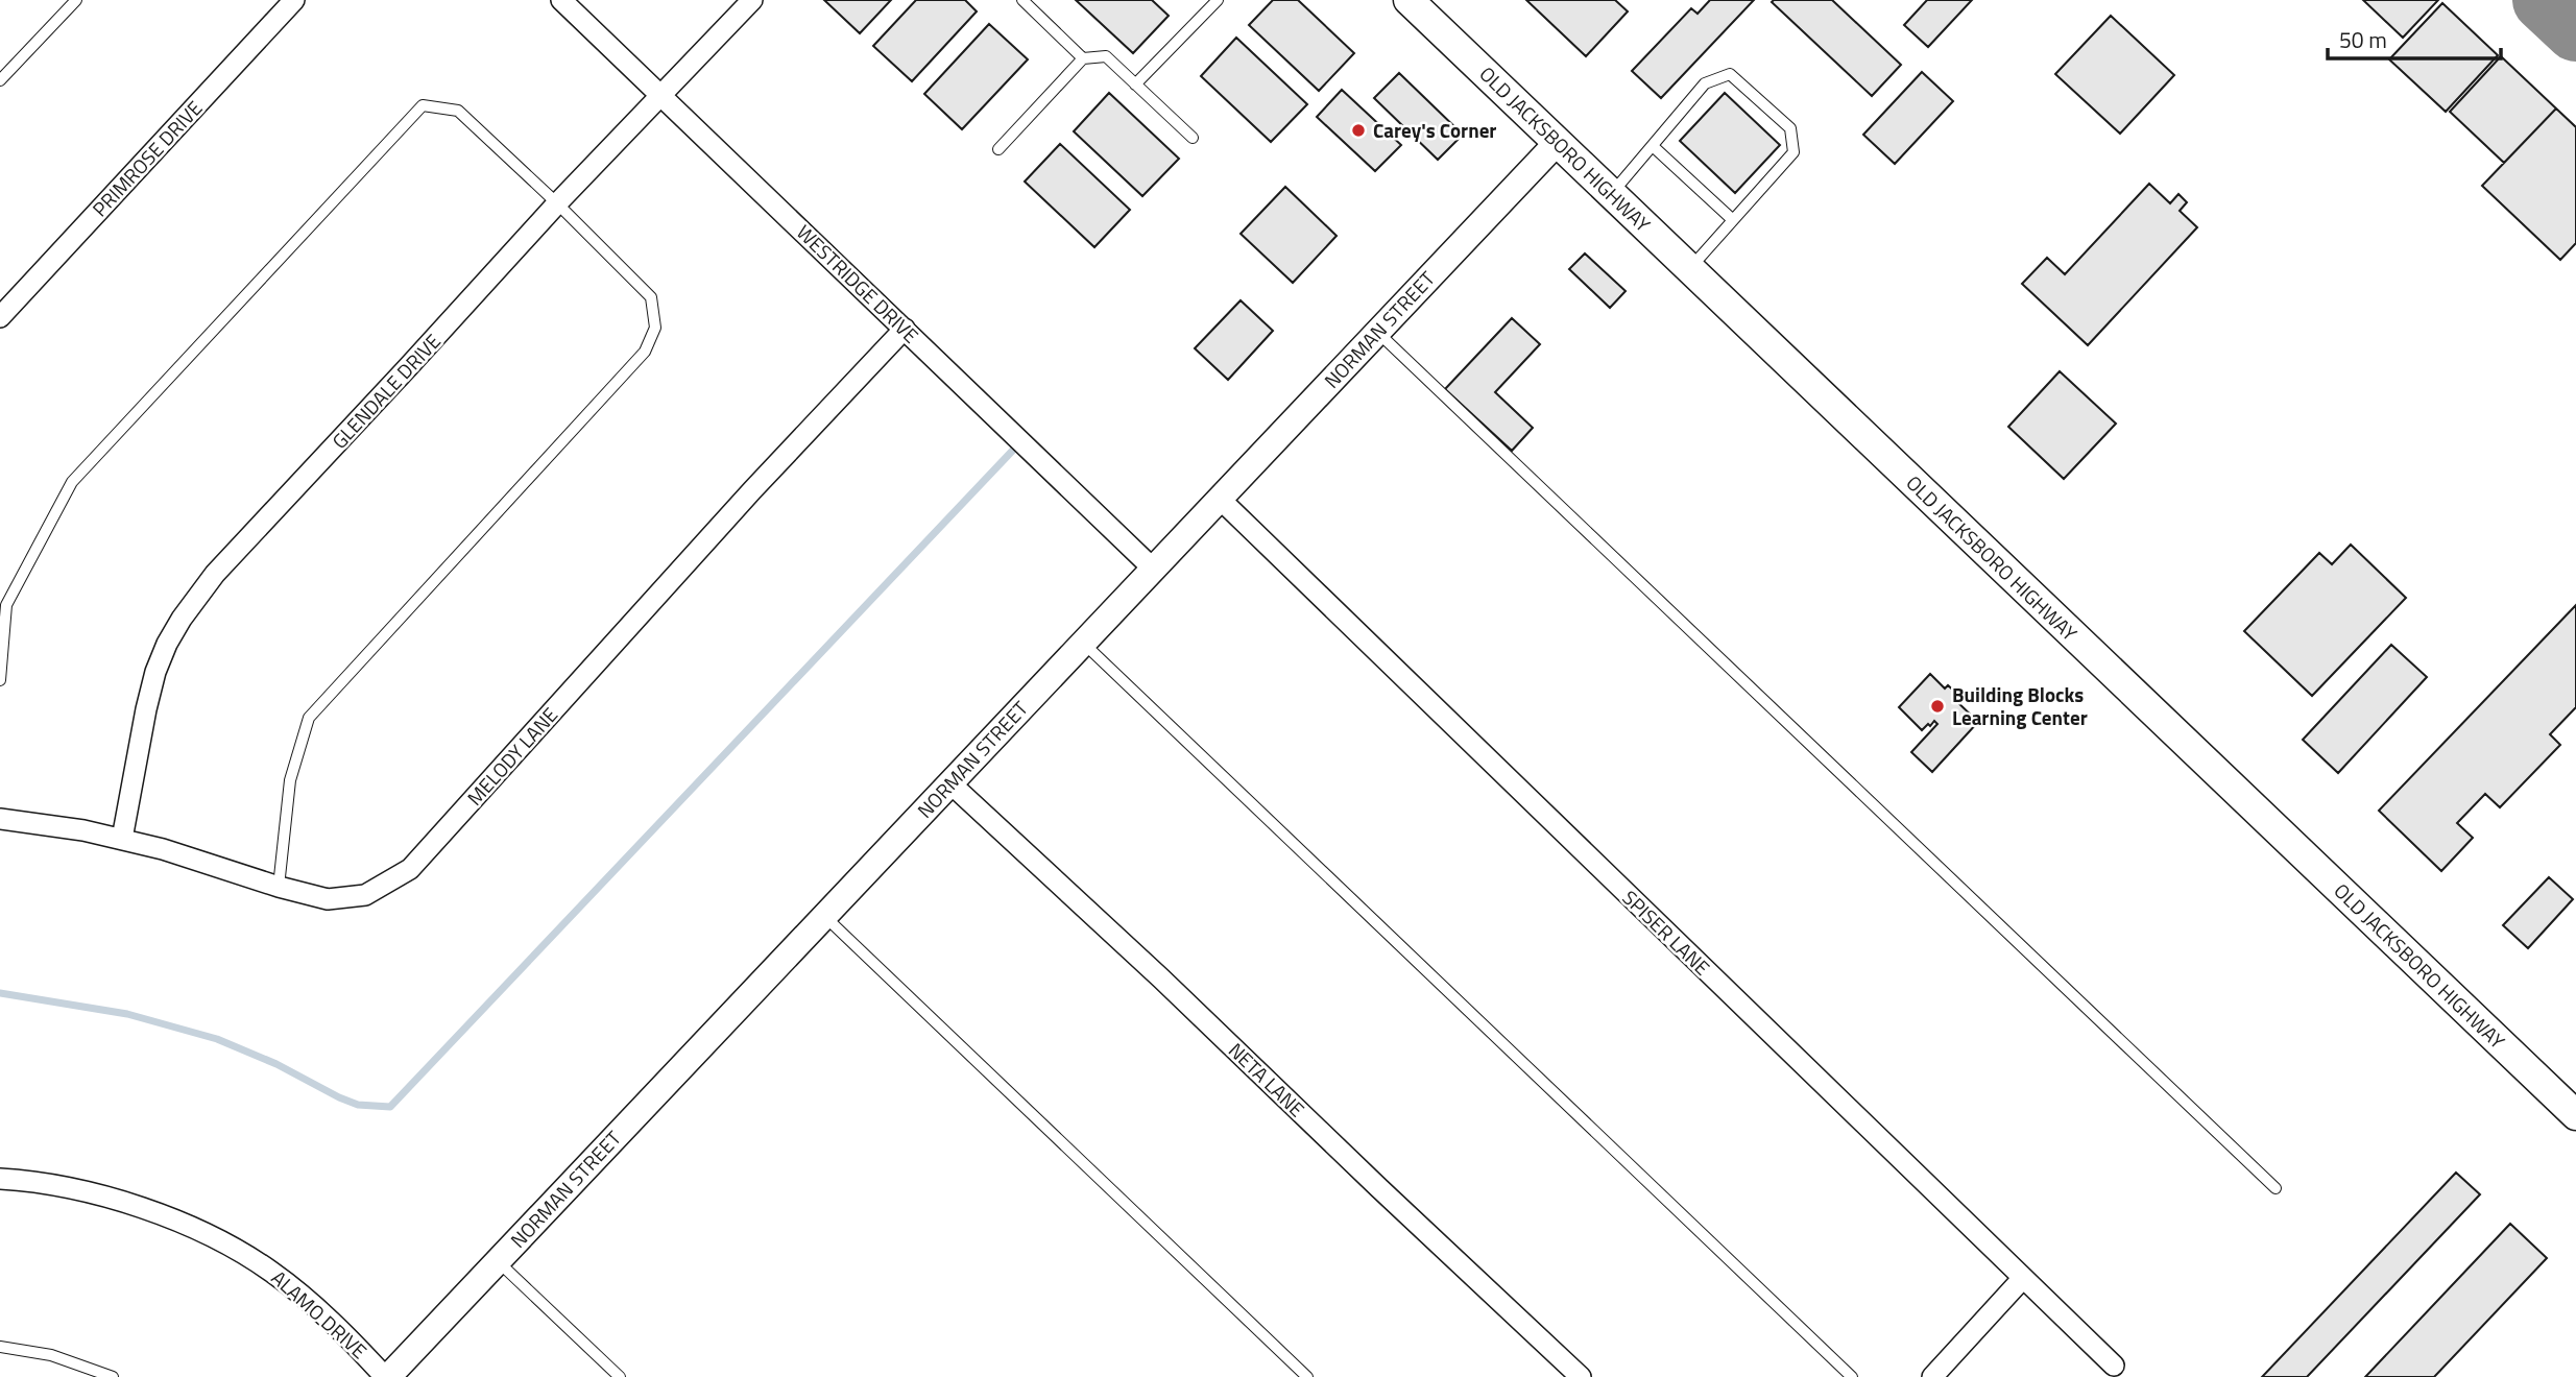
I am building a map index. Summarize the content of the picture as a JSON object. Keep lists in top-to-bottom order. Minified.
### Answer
{"streets":{"main road":["OLD JACKSBORO HIGHWAY"],"street":["PRIMROSE DRIVE","WESTRIDGE DRIVE","NORMAN STREET","GLENDALE DRIVE","MELODY LANE","SPISER LANE","NETA LANE","ALAMO DRIVE"]},"crossings":[["OLD JACKSBORO HIGHWAY","NORMAN STREET"],["WESTRIDGE DRIVE","NORMAN STREET"],["WESTRIDGE DRIVE","GLENDALE DRIVE"],["WESTRIDGE DRIVE","MELODY LANE"],["NORMAN STREET","SPISER LANE"],["NORMAN STREET","NETA LANE"],["NORMAN STREET","ALAMO DRIVE"],["GLENDALE DRIVE","MELODY LANE"]],"places":["Carey's Corner","Building Blocks Learning Center"],"scale_bar":"50 m"}
